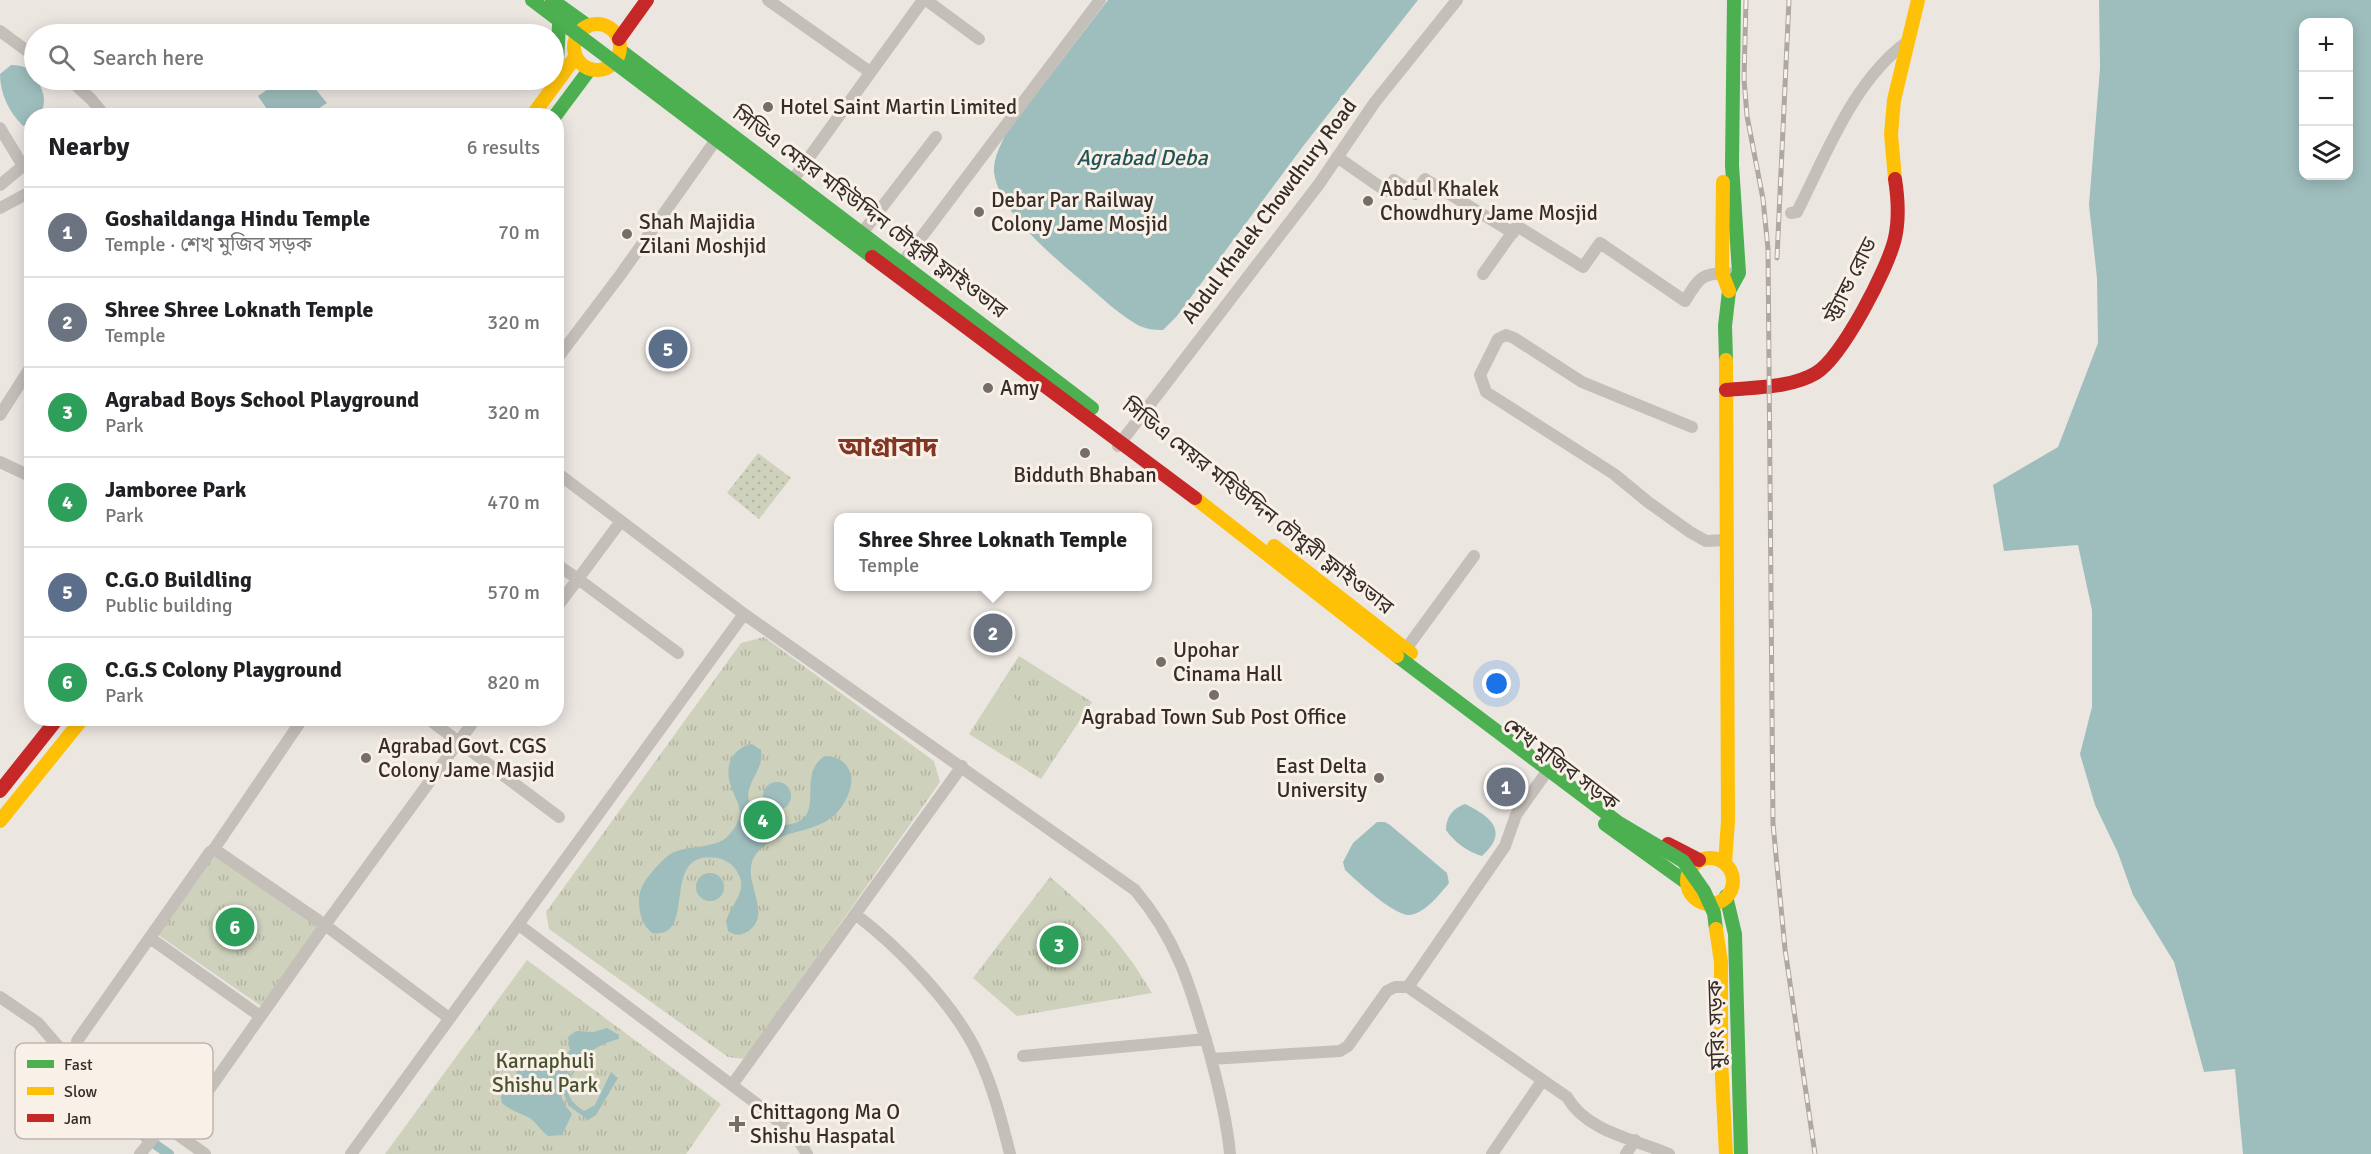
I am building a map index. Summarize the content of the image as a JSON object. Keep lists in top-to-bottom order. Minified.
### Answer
{"streets":{"main road":["সিডিএ মেয়র মহিউদ্দিন চৌধুরী ফ্লাইওভার","স্ট্র্যান্ড রোড","শেখ মুজিব সড়ক","মুরিং সড়ক"],"street":["Abdul Khalek Chowdhury Road"]},"crossings":[["Abdul Khalek Chowdhury Road","শেখ মুজিব সড়ক"],["সিডিএ মেয়র মহিউদ্দিন চৌধুরী ফ্লাইওভার","মুরিং সড়ক"],["শেখ মুজিব সড়ক","মুরিং সড়ক"]],"districts":["আগ্রাবাদ"],"water":["Agrabad Deba"],"parks":["Karnaphuli Shishu Park"],"places":{"other":["Hotel Saint Martin Limited","Abdul Khalek Chowdhury Jame Mosjid","Debar Par Railway Colony Jame Mosjid","Shah Majidia Zilani Moshjid","Amy","Bidduth Bhaban","Upohar Cinama Hall","Agrabad Town Sub Post Office","Agrabad Govt. CGS Colony Jame Masjid","East Delta University"],"health":["Chittagong Ma O Shishu Haspatal"]},"legend":["Fast","Slow","Jam"],"page":{"map_buttons":["+","−"],"search":"Search here","heading":["Nearby","6 results"],"list":[{"mark":"1","name":"Goshaildanga Hindu Temple","note":"Temple · শেখ মুজিব সড়ক","value":"70 m"},{"mark":"2","name":"Shree Shree Loknath Temple","note":"Temple","value":"320 m"},{"mark":"3","name":"Agrabad Boys School Playground","note":"Park","value":"320 m"},{"mark":"4","name":"Jamboree Park","note":"Park","value":"470 m"},{"mark":"5","name":"C.G.O Buildling","note":"Public building","value":"570 m"},{"mark":"6","name":"C.G.S Colony Playground","note":"Park","value":"820 m"}],"pins":["5","2","1","4","6","3"],"popup":["Shree Shree Loknath Temple","Temple"]}}
